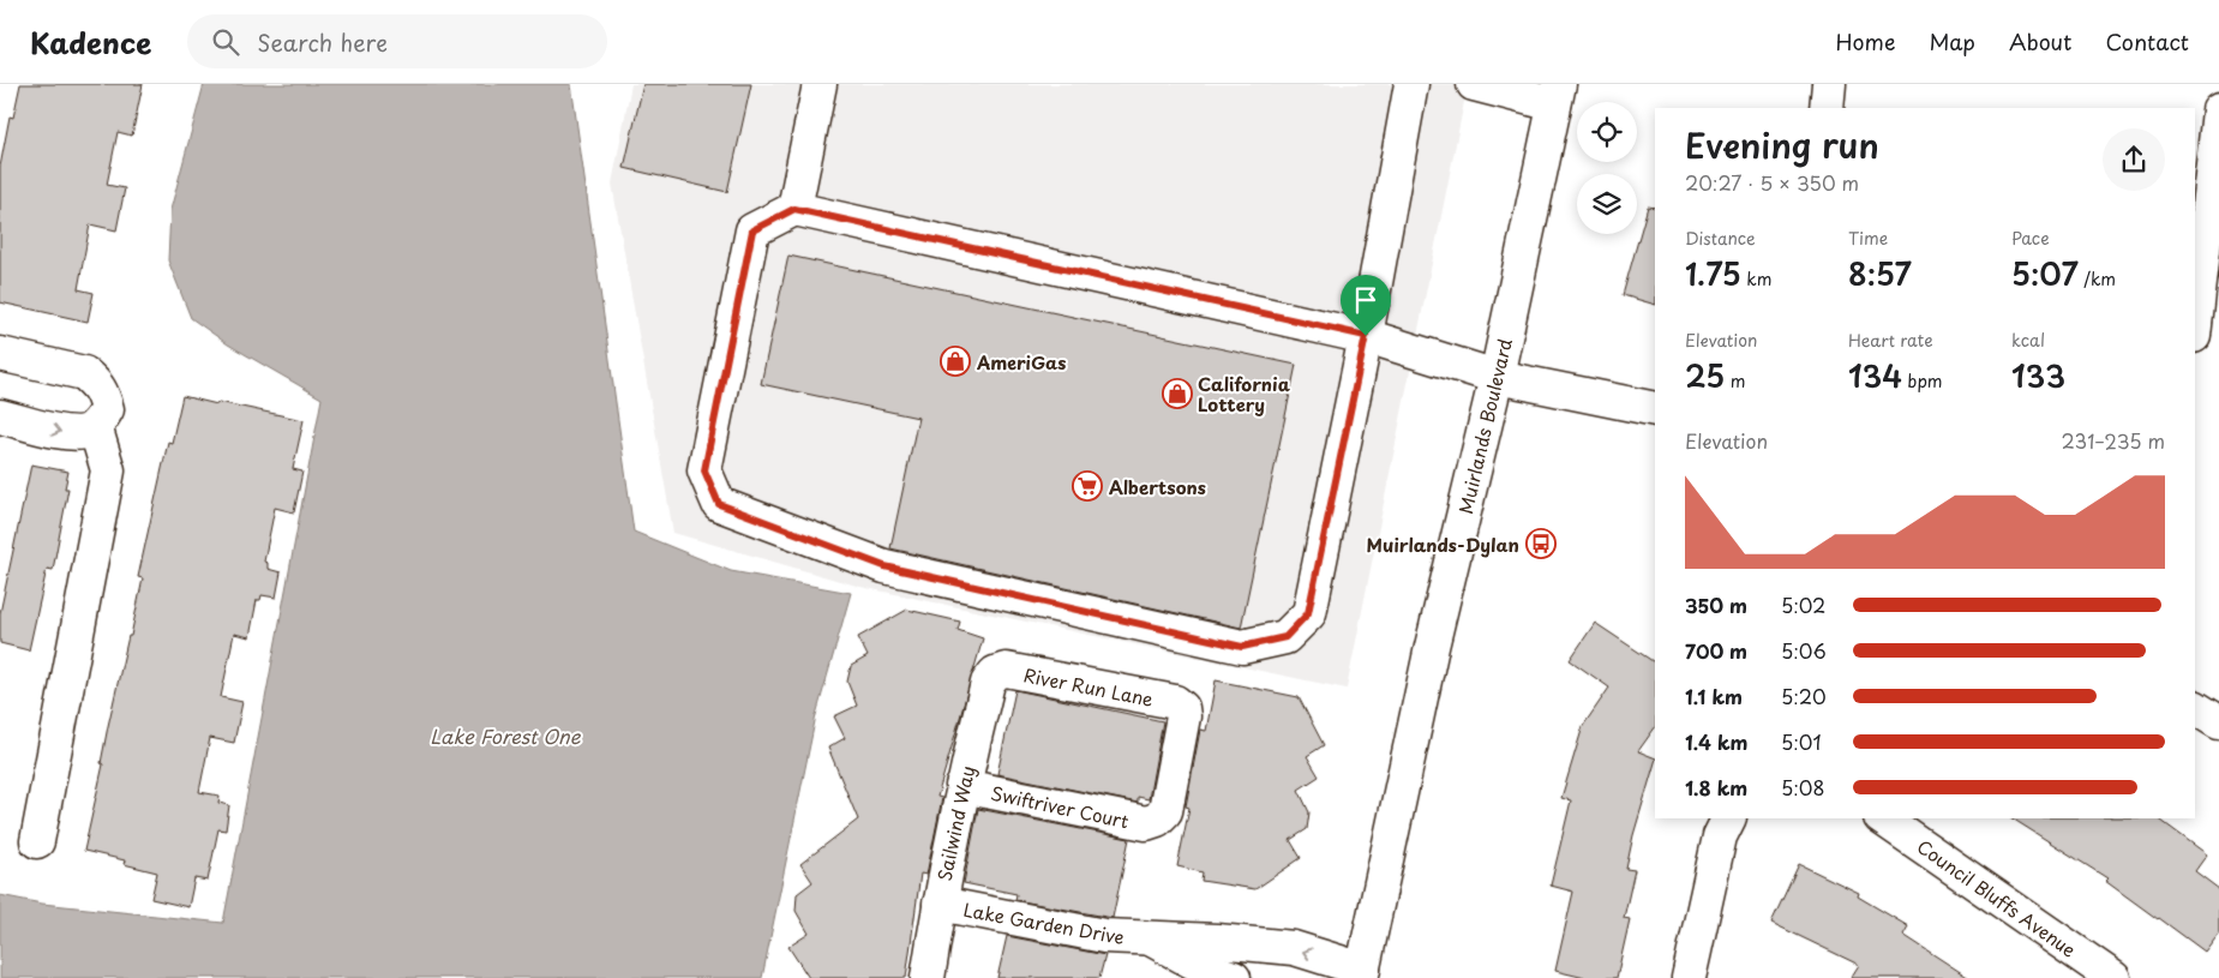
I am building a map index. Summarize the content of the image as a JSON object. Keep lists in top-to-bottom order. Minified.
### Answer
{"streets":{"street":["Muirlands Boulevard","River Run Lane","Swiftriver Court","Sailwind Way","Council Bluffs Avenue","Lake Garden Drive"]},"crossings":[["Muirlands Boulevard","Lake Garden Drive"],["River Run Lane","Swiftriver Court"],["River Run Lane","Sailwind Way"],["Swiftriver Court","Sailwind Way"],["Sailwind Way","Lake Garden Drive"]],"water":["Lake Forest One"],"places":{"shop":["AmeriGas","California Lottery"],"supermarket":["Albertsons"],"bus stop":["Muirlands-Dylan"]},"page":{"header":"Kadence","search":"Search here","nav":["Home","Map","About","Contact"],"heading":["Evening run","20:27 · 5 × 350 m"],"stats":[["Distance","1.75 km"],["Time","8:57"],["Pace","5:07 /km"],["Elevation","25 m"],["Heart rate","134 bpm"],["kcal","133"]],"chart":["Elevation","231–235 m"],"list":[{"name":"350 m","note":"5:02"},{"name":"700 m","note":"5:06"},{"name":"1.1 km","note":"5:20"},{"name":"1.4 km","note":"5:01"},{"name":"1.8 km","note":"5:08"}]}}
